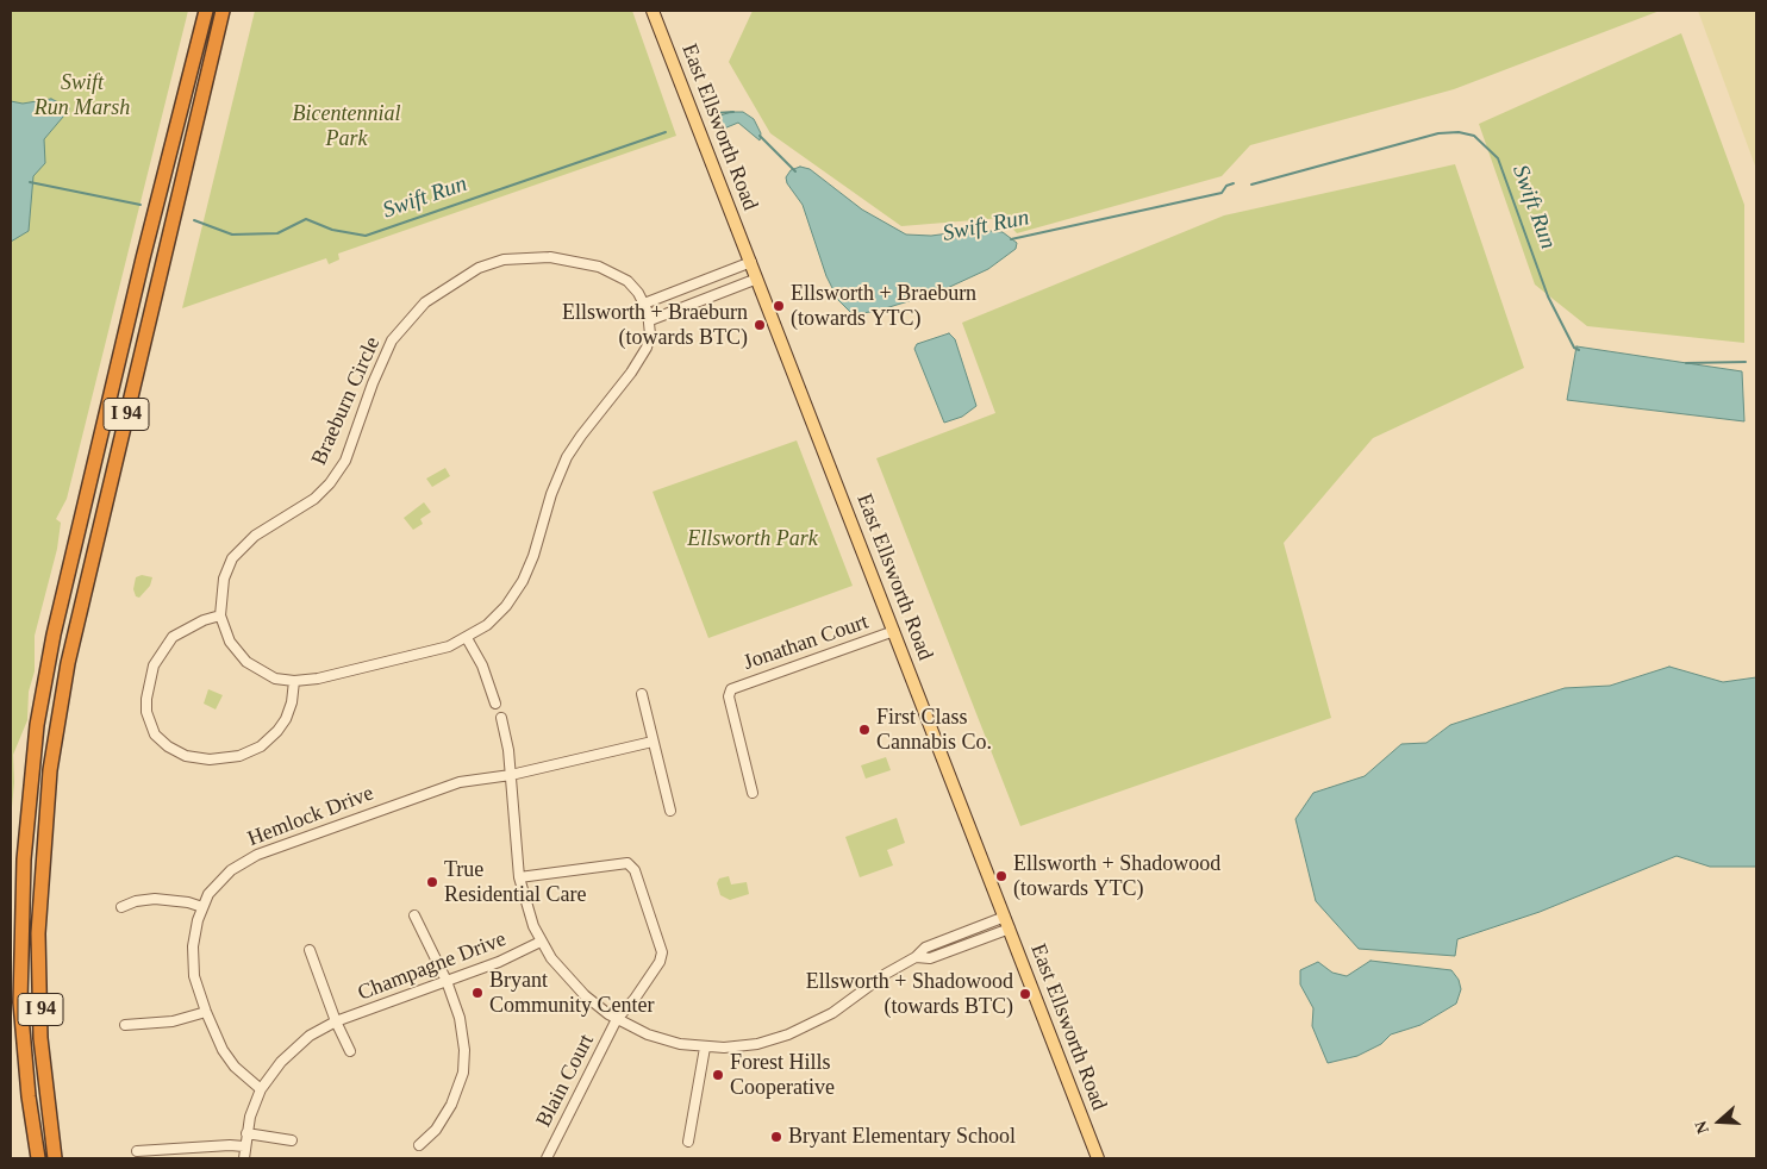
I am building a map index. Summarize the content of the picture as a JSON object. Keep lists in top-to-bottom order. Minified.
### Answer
{"streets":{"highway":["I 94"],"main road":["East Ellsworth Road"],"street":["Braeburn Circle","Jonathan Court","Hemlock Drive","Champagne Drive","Blain Court"]},"crossings":[["East Ellsworth Road","Jonathan Court"],["Hemlock Drive","Champagne Drive"]],"water":["Swift Run"],"parks":["Swift Run Marsh","Bicentennial Park","Ellsworth Park"],"places":["Ellsworth + Braeburn (towards YTC)","Ellsworth + Braeburn (towards BTC)","First Class Cannabis Co.","Ellsworth + Shadowood (towards YTC)","True Residential Care","Bryant Community Center","Ellsworth + Shadowood (towards BTC)","Forest Hills Cooperative","Bryant Elementary School"],"north":"left"}
